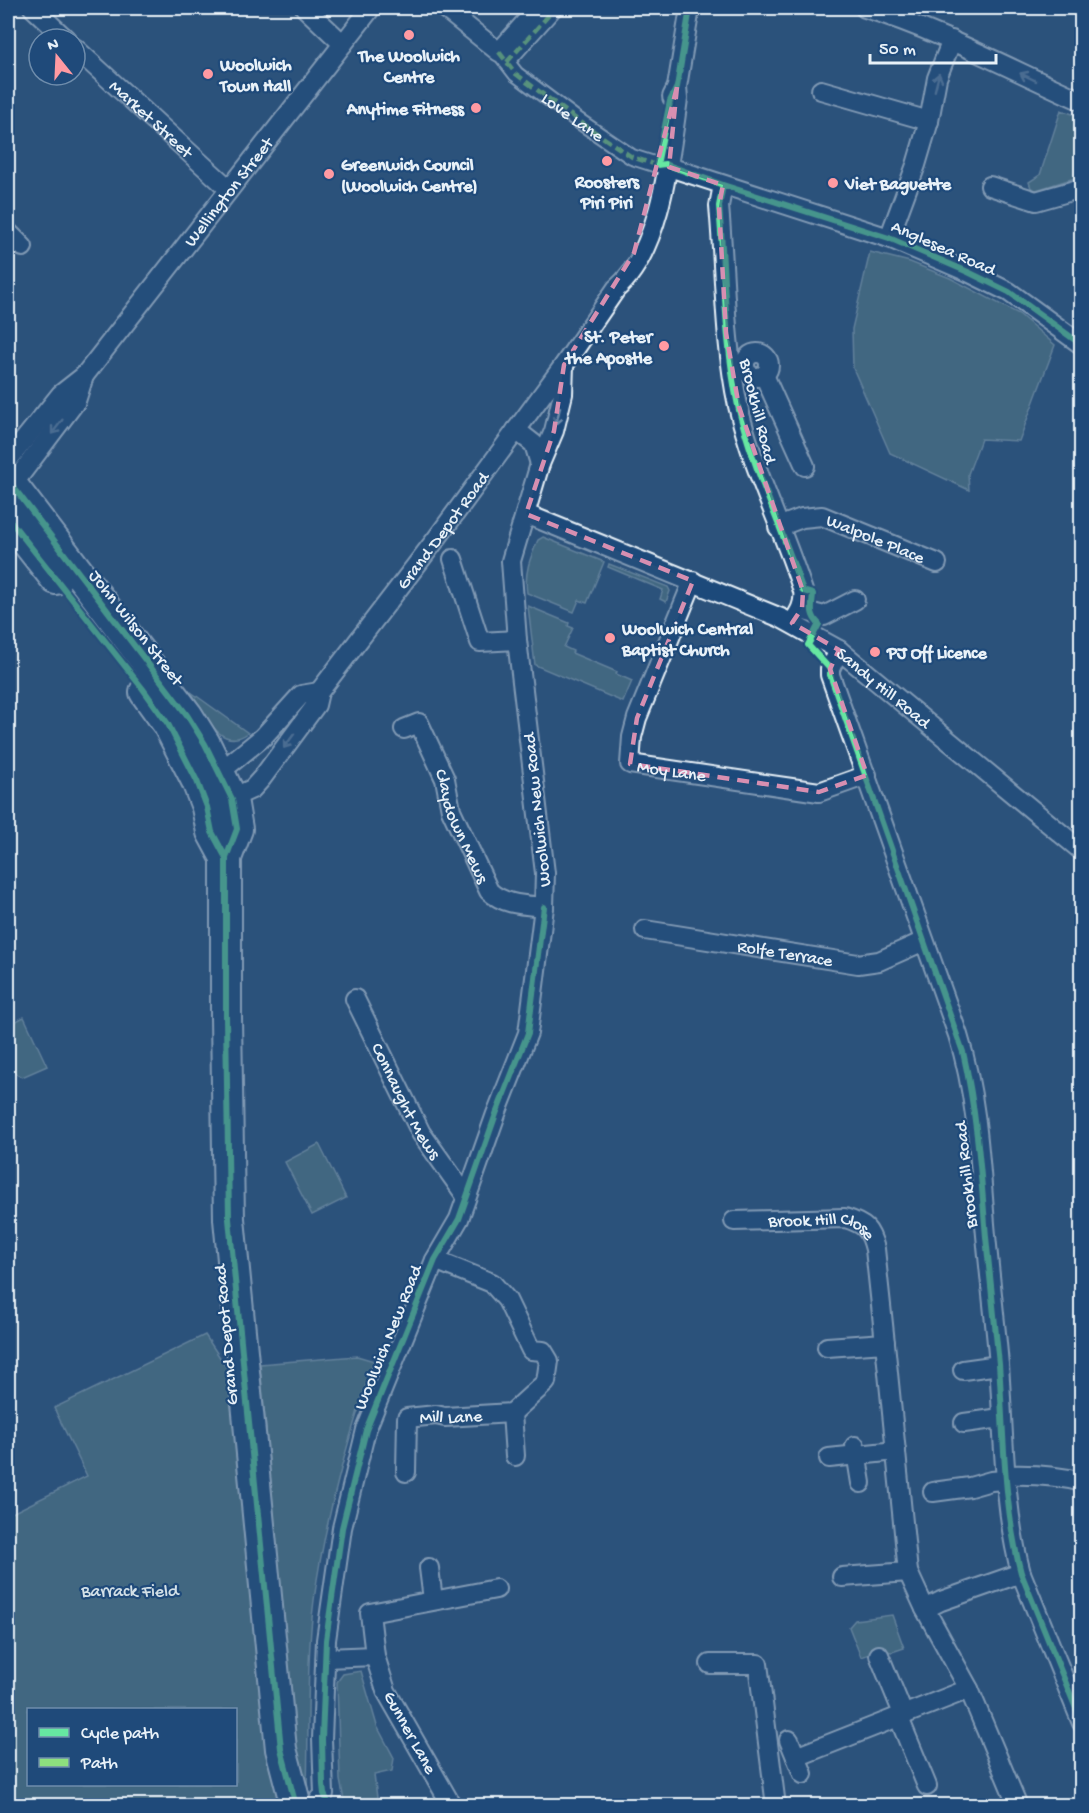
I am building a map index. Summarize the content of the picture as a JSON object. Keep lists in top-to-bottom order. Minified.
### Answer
{"streets":{"highway":["Grand Depot Road","John Wilson Street"],"street":["Love Lane","Market Street","Wellington Street","Anglesea Road","Brookhill Road","Walpole Place","Sandy Hill Road","Moy Lane","Woolwich New Road","Claydown Mews","Rolfe Terrace","Connaught Mews","Brook Hill Close","Mill Lane","Gunner Lane"]},"crossings":[["Love Lane","Anglesea Road"],["Market Street","Wellington Street"],["Wellington Street","John Wilson Street"],["Anglesea Road","Brookhill Road"],["Brookhill Road","Walpole Place"],["Brookhill Road","Sandy Hill Road"],["Brookhill Road","Moy Lane"],["Brookhill Road","Rolfe Terrace"],["Grand Depot Road","John Wilson Street"],["Grand Depot Road","Woolwich New Road"],["Sandy Hill Road","Moy Lane"],["Sandy Hill Road","Woolwich New Road"],["Woolwich New Road","Claydown Mews"],["Woolwich New Road","Connaught Mews"]],"parks":["Barrack Field"],"places":["The Woolwich Centre","Woolwich Town Hall","Anytime Fitness","Roosters Piri Piri","Greenwich Council (Woolwich Centre)","Viet Baguette","St. Peter the Apostle","Woolwich Central Baptist Church","PJ Off Licence"],"legend":["Cycle path","Path"],"scale_bar":"50 m","north":"top"}
